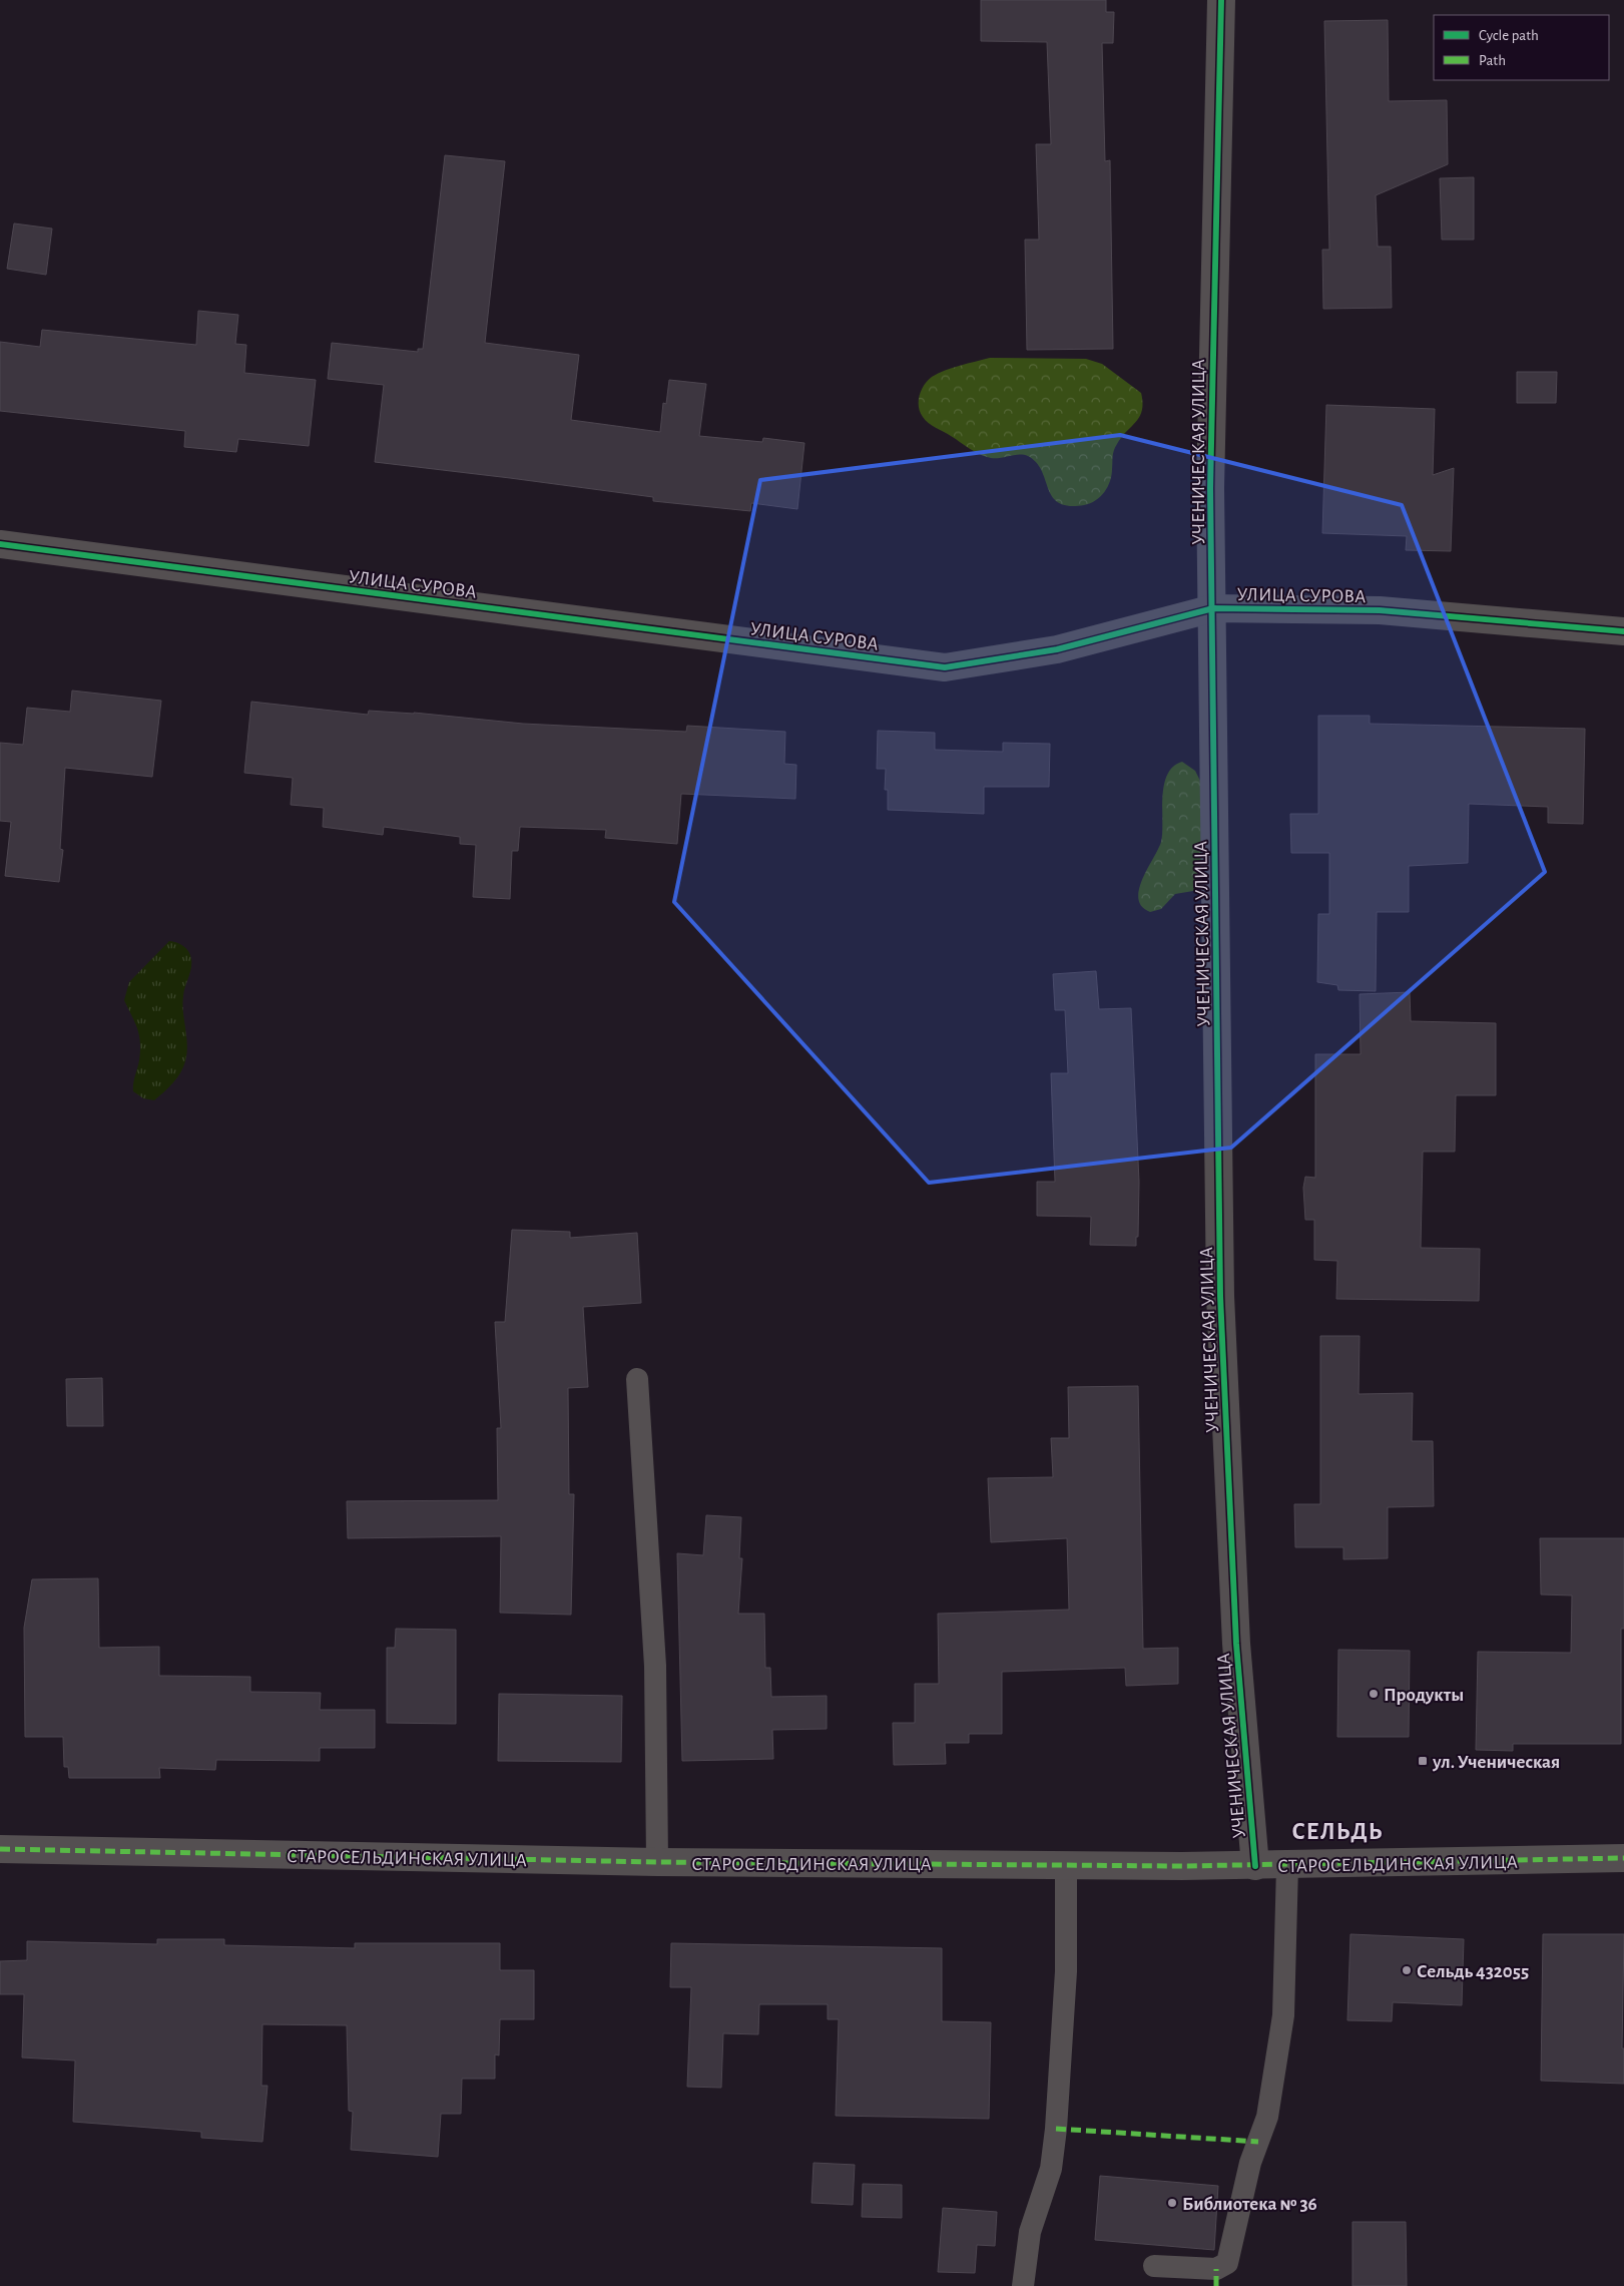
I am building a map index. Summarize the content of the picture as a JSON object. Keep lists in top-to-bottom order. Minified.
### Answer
{"streets":{"street":["УЧЕНИЧЕСКАЯ УЛИЦА","УЛИЦА СУРОВА","СТАРОСЕЛЬДИНСКАЯ УЛИЦА"]},"crossings":[["УЧЕНИЧЕСКАЯ УЛИЦА","УЛИЦА СУРОВА"],["УЧЕНИЧЕСКАЯ УЛИЦА","СТАРОСЕЛЬДИНСКАЯ УЛИЦА"]],"districts":["СЕЛЬДЬ"],"places":{"other":["Продукты","Сельдь 432055","Библиотека № 36"],"transit":["ул. Ученическая"]},"legend":["Cycle path","Path"]}
